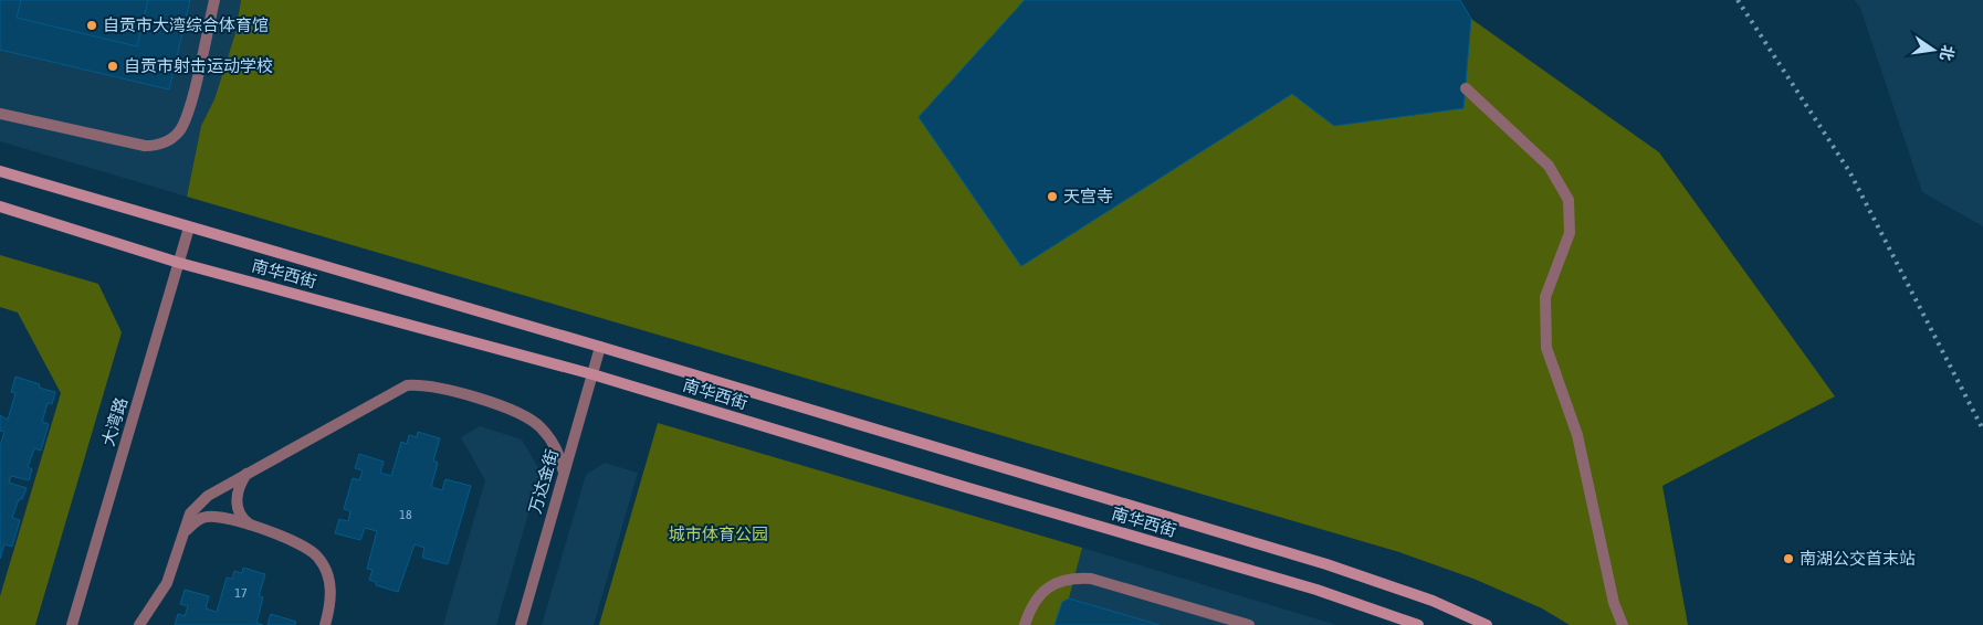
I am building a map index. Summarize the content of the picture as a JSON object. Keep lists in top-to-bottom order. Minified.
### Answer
{"streets":{"main road":["南华西街"],"street":["大湾路","万达金街"]},"crossings":[["南华西街","大湾路"],["南华西街","万达金街"]],"parks":["城市体育公园"],"places":["自贡市大湾综合体育馆","自贡市射击运动学校","天宫寺","南湖公交首末站"],"house_numbers":["18","17"],"north":"right"}
